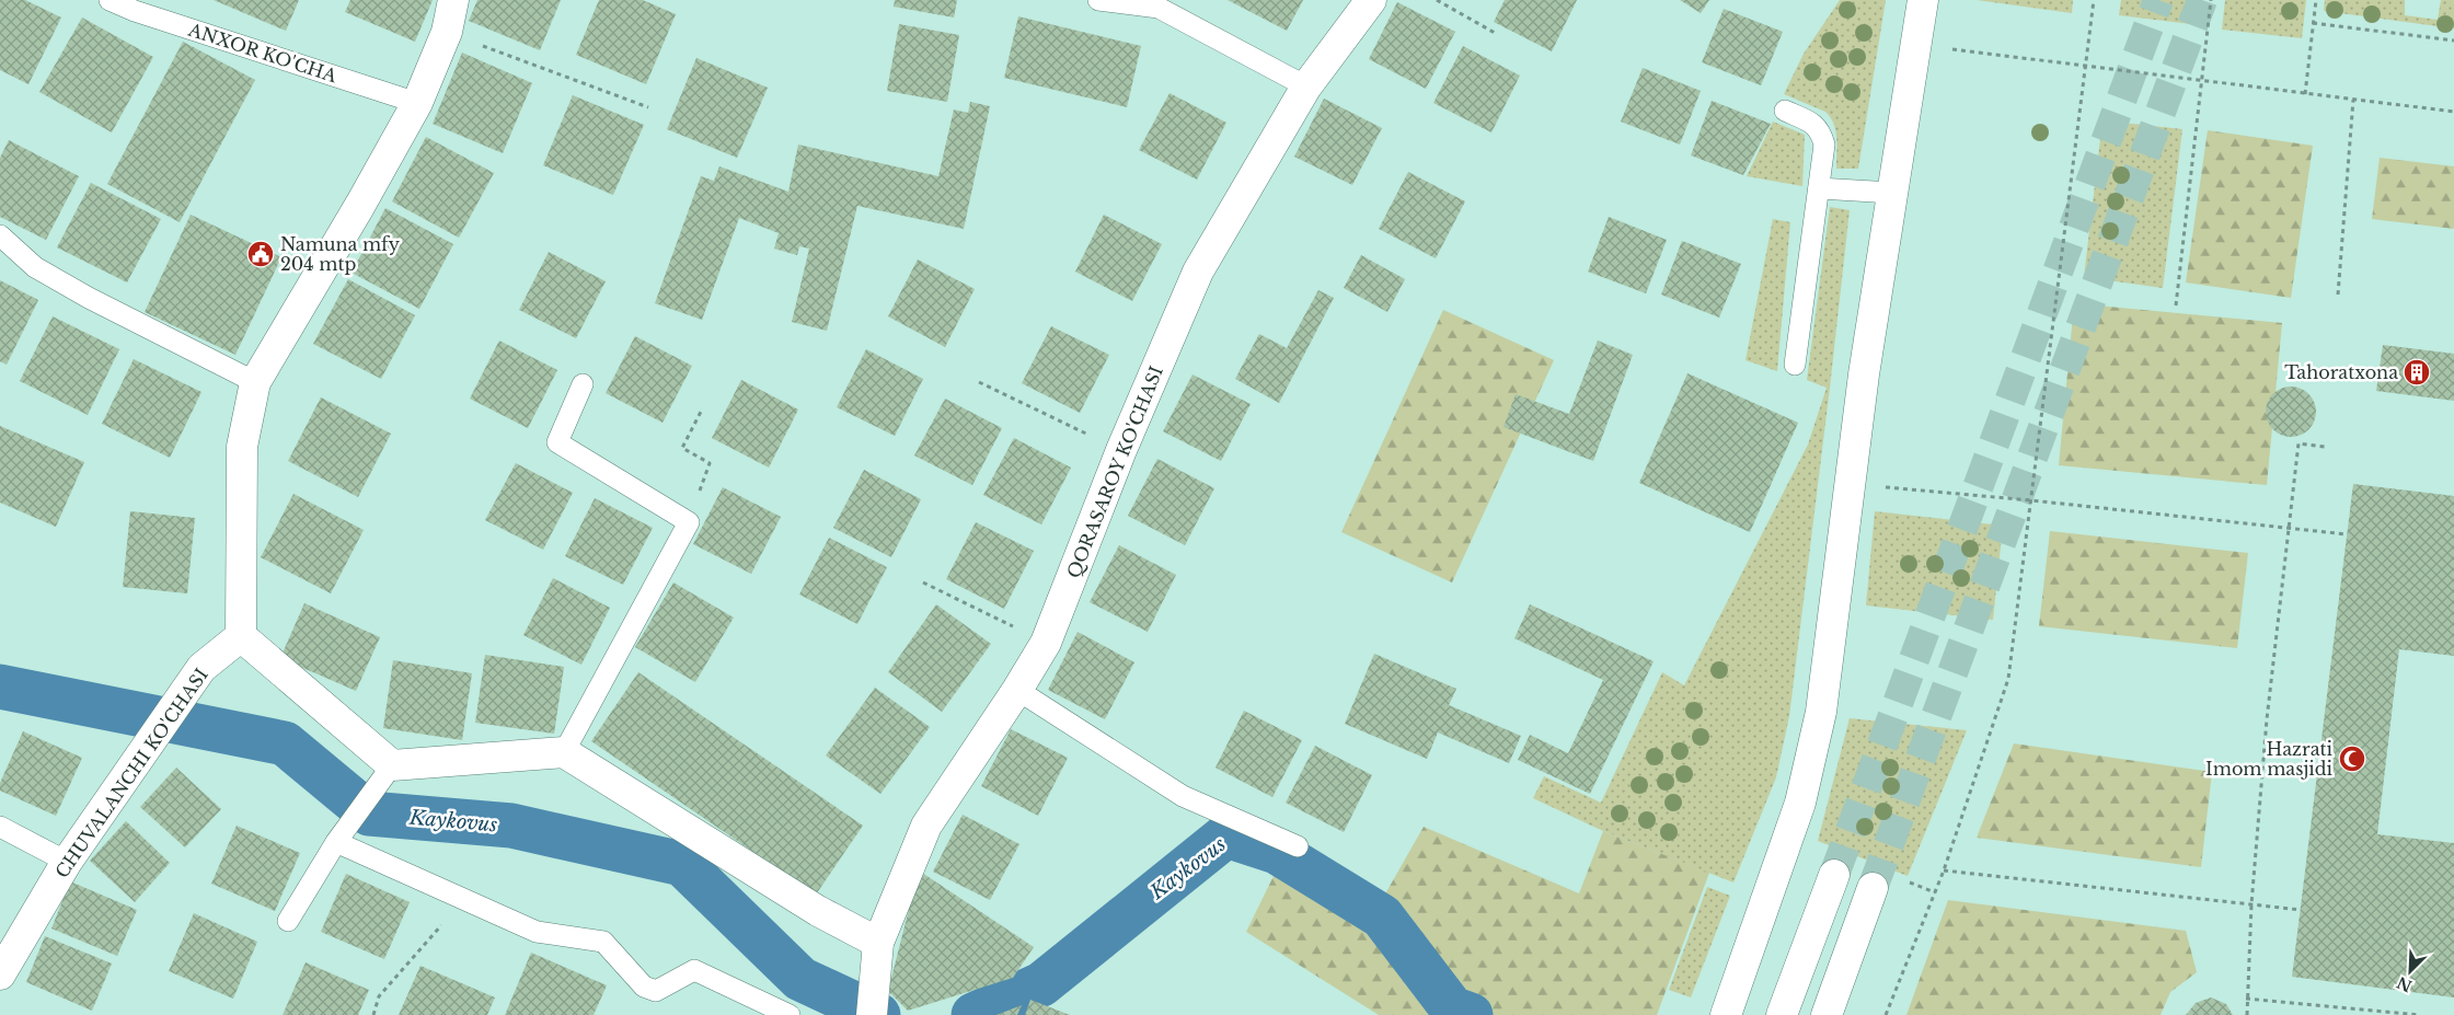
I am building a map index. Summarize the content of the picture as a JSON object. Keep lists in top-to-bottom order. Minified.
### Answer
{"streets":{"street":["QORASAROY KO'CHASI","CHUVALANCHI KO'CHASI"],"lane":["ANXOR KO'CHA"]},"water":["Kaykovus"],"places":{"public building":["Namuna mfy 204 mtp"],"building":["Tahoratxona"],"mosque":["Hazrati Imom masjidi"]},"north":"bottom left"}
